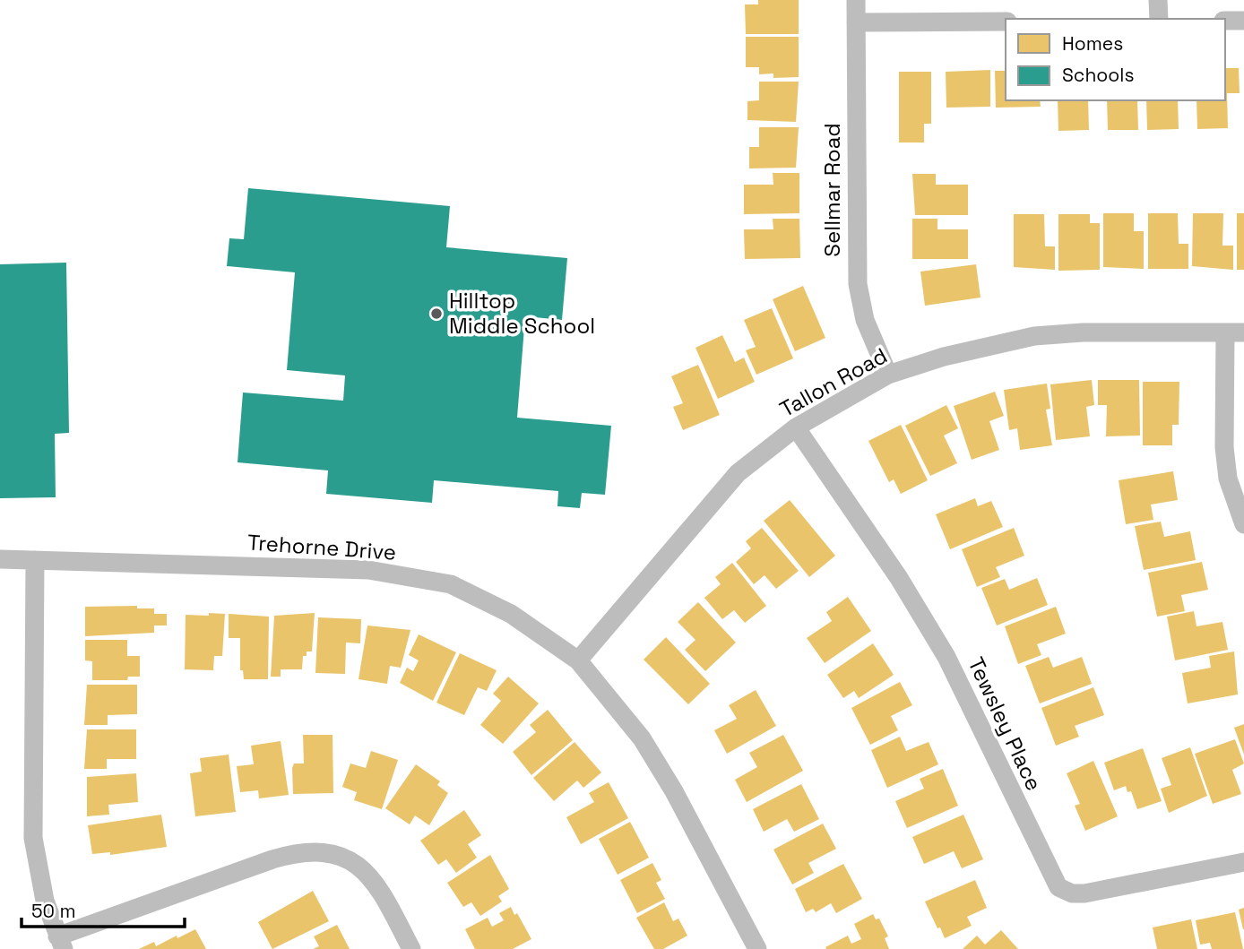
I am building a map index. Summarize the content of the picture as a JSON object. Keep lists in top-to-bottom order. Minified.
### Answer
{"streets":{"street":["Sellmar Road","Tallon Road","Trehorne Drive","Tewsley Place"]},"crossings":[["Sellmar Road","Tallon Road"],["Tallon Road","Trehorne Drive"],["Tallon Road","Tewsley Place"]],"places":["Hilltop Middle School"],"legend":["Homes","Schools"],"scale_bar":"50 m"}
